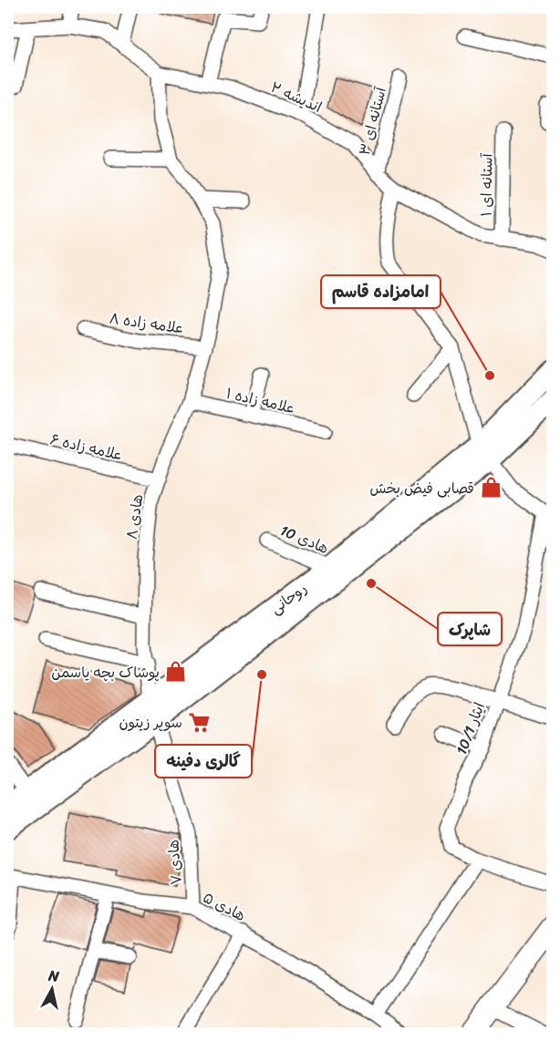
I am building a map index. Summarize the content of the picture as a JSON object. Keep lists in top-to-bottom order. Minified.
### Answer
{"streets":{"main road":["روحانی"],"street":["اندیشه ۲","آستانه ای ۳","آستانه ای ۱","علامه زاده ۸","علامه زاده ۱","علامه زاده ۶","هادی ۸","هادی 10","ایثار 10/1","هادی ۷","هادی ۵"]},"crossings":[["اندیشه ۲","آستانه ای ۳"],["اندیشه ۲","آستانه ای ۱"],["علامه زاده ۸","هادی ۸"],["علامه زاده ۱","هادی ۸"],["علامه زاده ۶","هادی ۸"],["هادی ۸","روحانی"],["هادی 10","روحانی"],["روحانی","هادی ۷"],["هادی ۷","هادی ۵"]],"places":{"other":["امامزاده قاسم","شاپرک","گالری دفینه"],"shop":["قصابی فیض بخش","پوشاک بچه یاسمن"],"supermarket":["سوپر زیتون"]},"north":"top"}
